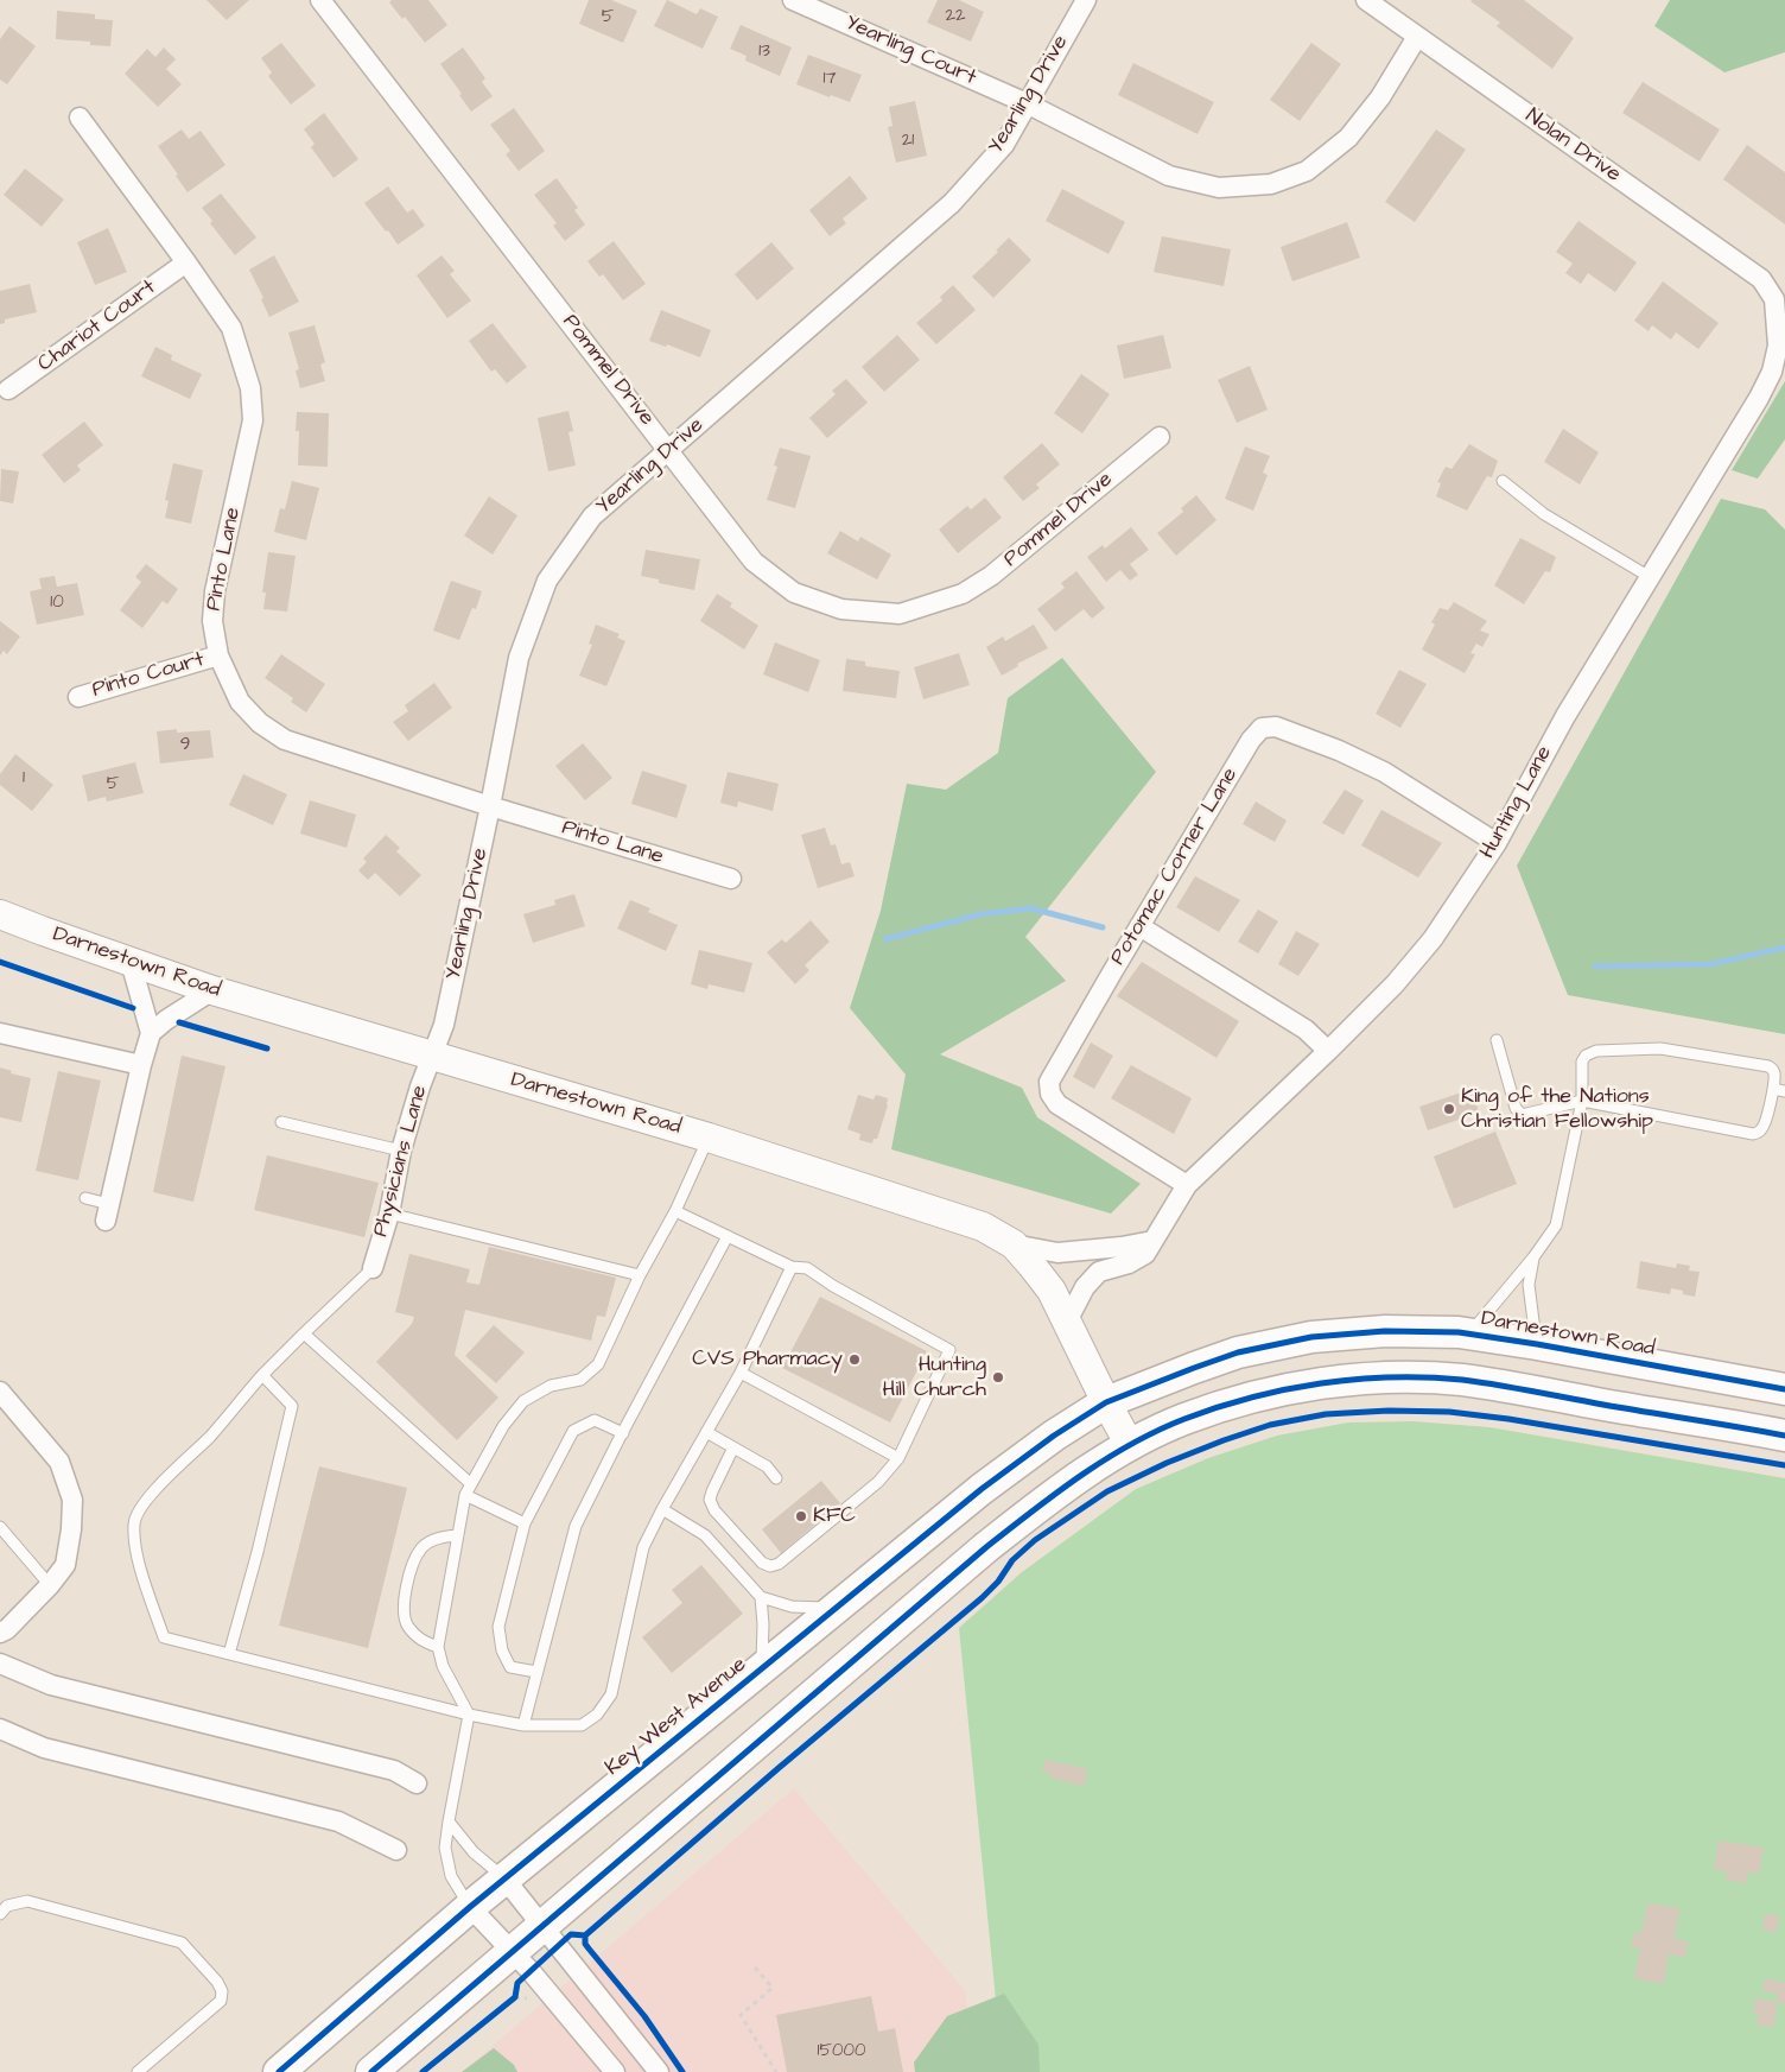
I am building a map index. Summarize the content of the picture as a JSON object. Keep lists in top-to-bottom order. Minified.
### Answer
{"streets":{"main road":["Darnestown Road","Key West Avenue"],"street":["Yearling Court","Yearling Drive","Nolan Drive","Chariot Court","Pommel Drive","Pinto Lane","Pinto Court","Hunting Lane","Potomac Corner Lane","Physicians Lane"]},"crossings":[["Yearling Court","Yearling Drive"],["Yearling Court","Nolan Drive"],["Yearling Drive","Pommel Drive"],["Yearling Drive","Pinto Lane"],["Yearling Drive","Darnestown Road"],["Yearling Drive","Physicians Lane"],["Nolan Drive","Hunting Lane"],["Chariot Court","Pinto Lane"],["Pinto Lane","Pinto Court"],["Hunting Lane","Potomac Corner Lane"],["Hunting Lane","Darnestown Road"],["Darnestown Road","Physicians Lane"],["Darnestown Road","Key West Avenue"]],"places":["King of the Nations Christian Fellowship","CVS Pharmacy","Hunting Hill Church","KFC"],"house_numbers":["22","5","13","17","21","10","9","1","5","15000"]}
